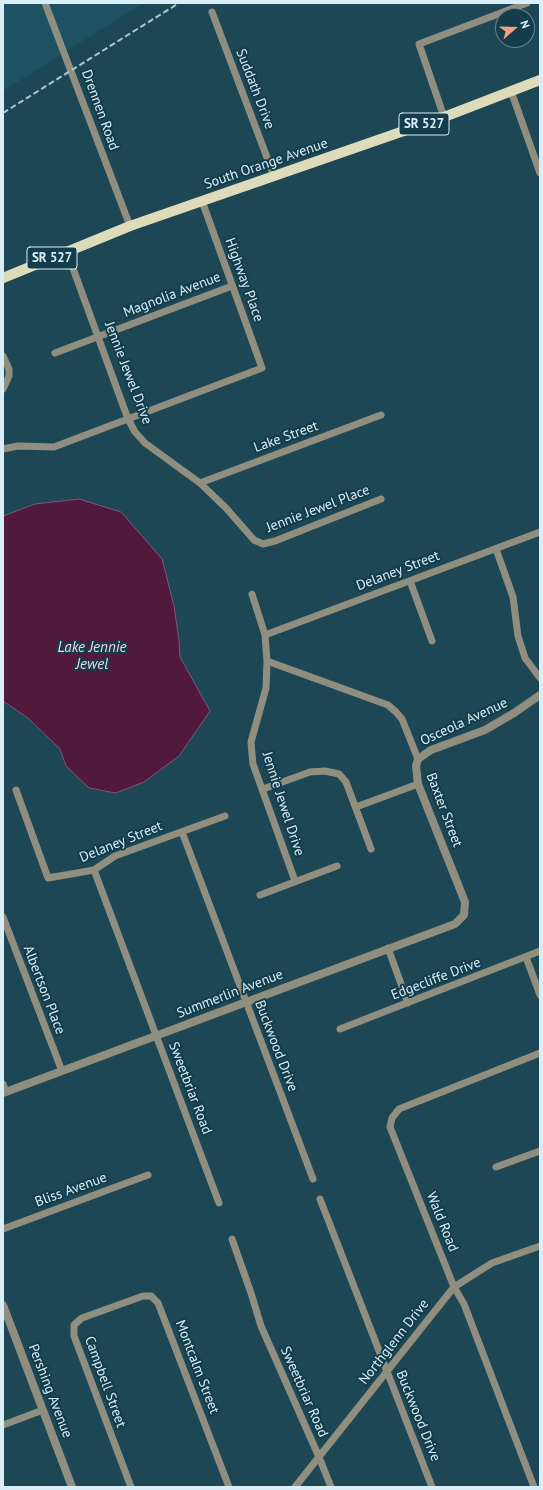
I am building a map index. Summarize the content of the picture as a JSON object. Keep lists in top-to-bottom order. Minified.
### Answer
{"streets":{"main road":["SR 527","South Orange Avenue"],"street":["Suddath Drive","Drennen Road","Highway Place","Magnolia Avenue","Jennie Jewel Drive","Lake Street","Jennie Jewel Place","Delaney Street","Osceola Avenue","Baxter Street","Edgecliffe Drive","Albertson Place","Summerlin Avenue","Buckwood Drive","Sweetbriar Road","Bliss Avenue","Wald Road","Northglenn Drive","Montcalm Street","Campbell Street","Pershing Avenue"]},"crossings":[["Suddath Drive","South Orange Avenue"],["Drennen Road","South Orange Avenue"],["South Orange Avenue","Highway Place"],["South Orange Avenue","Jennie Jewel Drive"],["Highway Place","Magnolia Avenue"],["Highway Place","Jennie Jewel Drive"],["Magnolia Avenue","Jennie Jewel Drive"],["Jennie Jewel Drive","Lake Street"],["Jennie Jewel Drive","Jennie Jewel Place"],["Jennie Jewel Drive","Delaney Street"],["Jennie Jewel Drive","Baxter Street"],["Delaney Street","Buckwood Drive"],["Delaney Street","Sweetbriar Road"],["Osceola Avenue","Baxter Street"],["Baxter Street","Summerlin Avenue"],["Albertson Place","Summerlin Avenue"],["Summerlin Avenue","Buckwood Drive"],["Summerlin Avenue","Sweetbriar Road"],["Buckwood Drive","Northglenn Drive"],["Sweetbriar Road","Northglenn Drive"],["Wald Road","Northglenn Drive"],["Montcalm Street","Campbell Street"]],"water":["Lake Jennie Jewel"],"north":"right"}
